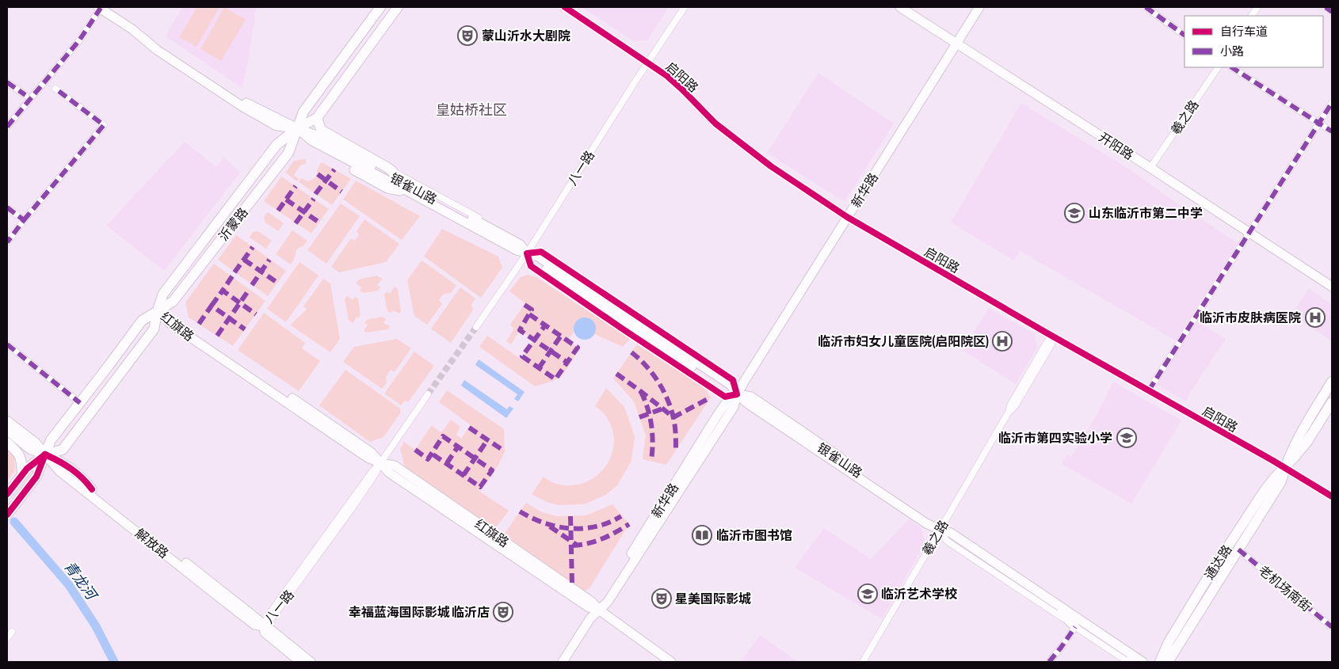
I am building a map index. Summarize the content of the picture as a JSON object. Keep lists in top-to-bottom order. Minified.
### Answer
{"streets":{"main road":["开阳路","银雀山路","新华路","沂蒙路","红旗路","解放路","通达路"],"street":["启阳路","羲之路","八一路","老机场南街"]},"crossings":[["启阳路","羲之路"],["启阳路","八一路"],["启阳路","新华路"],["启阳路","通达路"],["羲之路","开阳路"],["羲之路","银雀山路"],["开阳路","新华路"],["八一路","银雀山路"],["八一路","红旗路"],["八一路","解放路"],["银雀山路","新华路"],["银雀山路","沂蒙路"],["新华路","红旗路"],["沂蒙路","红旗路"],["沂蒙路","解放路"],["通达路","老机场南街"]],"districts":["皇姑桥社区"],"water":["青龙河"],"places":{"theatre":["蒙山沂水大剧院","星美国际影城","幸福蓝海国际影城 临沂店"],"school or university":["山东临沂市第二中学","临沂市第四实验小学","临沂艺术学校"],"hospital":["临沂市皮肤病医院","临沂市妇女儿童医院(启阳院区)"],"library":["临沂市图书馆"]},"legend":["自行车道","小路"]}
